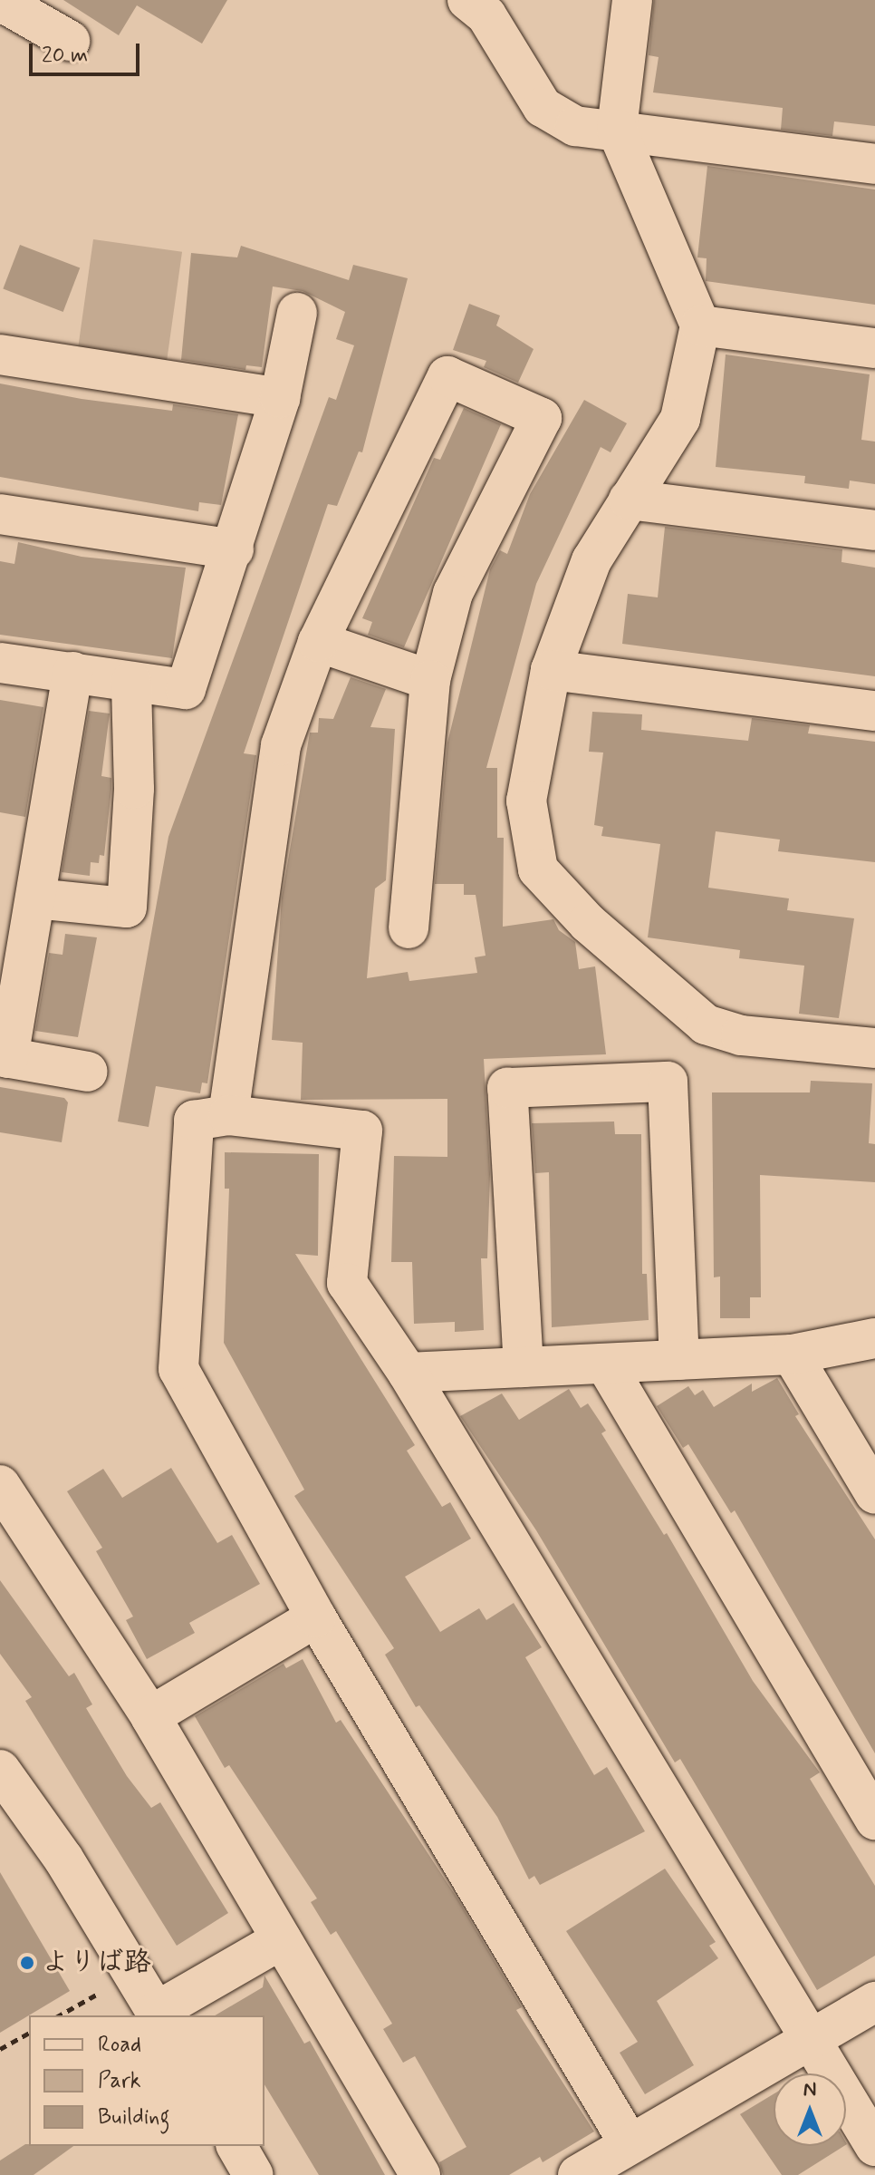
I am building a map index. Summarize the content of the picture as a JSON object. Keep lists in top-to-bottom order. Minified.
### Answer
{"places":["よりば路"],"legend":["Road","Park","Building"],"scale_bar":"20 m","north":"top"}
